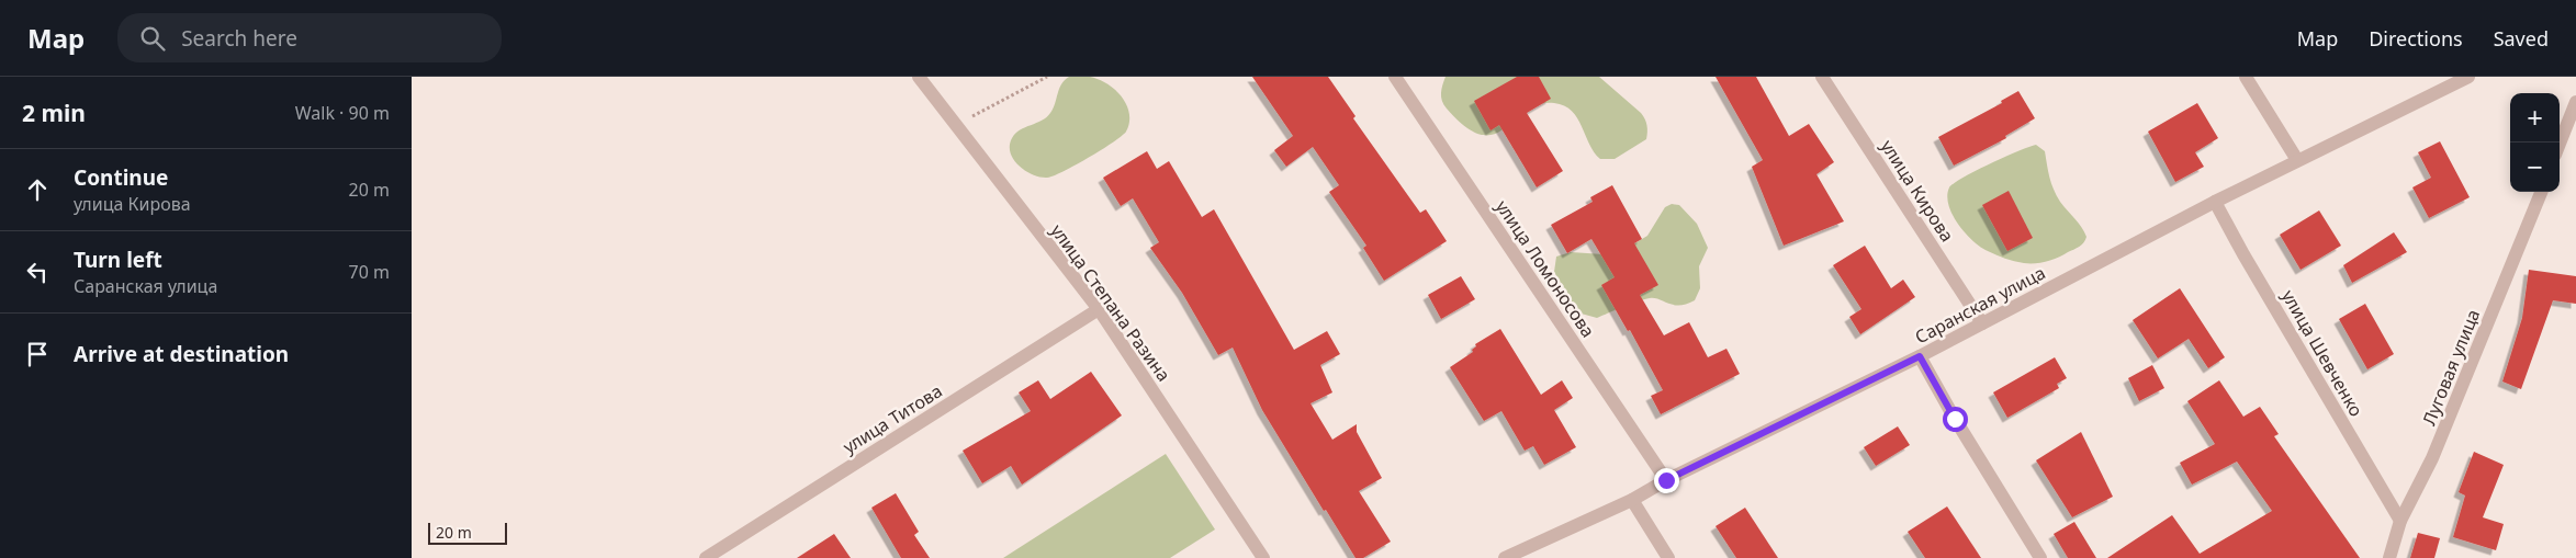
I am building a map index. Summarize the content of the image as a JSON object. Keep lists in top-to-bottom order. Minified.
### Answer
{"streets":{"street":["улица Кирова","улица Ломоносова","улица Степана Разина","Саранская улица","улица Шевченко","Луговая улица","улица Титова"]},"crossings":[["улица Кирова","Саранская улица"],["улица Ломоносова","Саранская улица"],["улица Степана Разина","улица Титова"],["Саранская улица","улица Шевченко"],["улица Шевченко","Луговая улица"]],"scale_bar":"20 m","page":{"header":"Map","search":"Search here","nav":["Map","Directions","Saved"],"heading":["2 min","Walk · 90 m"],"map_buttons":["+","−"],"list":[["Continue","улица Кирова","20 m"],["Turn left","Саранская улица","70 m"],"Arrive at destination"],"scale":"20 m"}}
